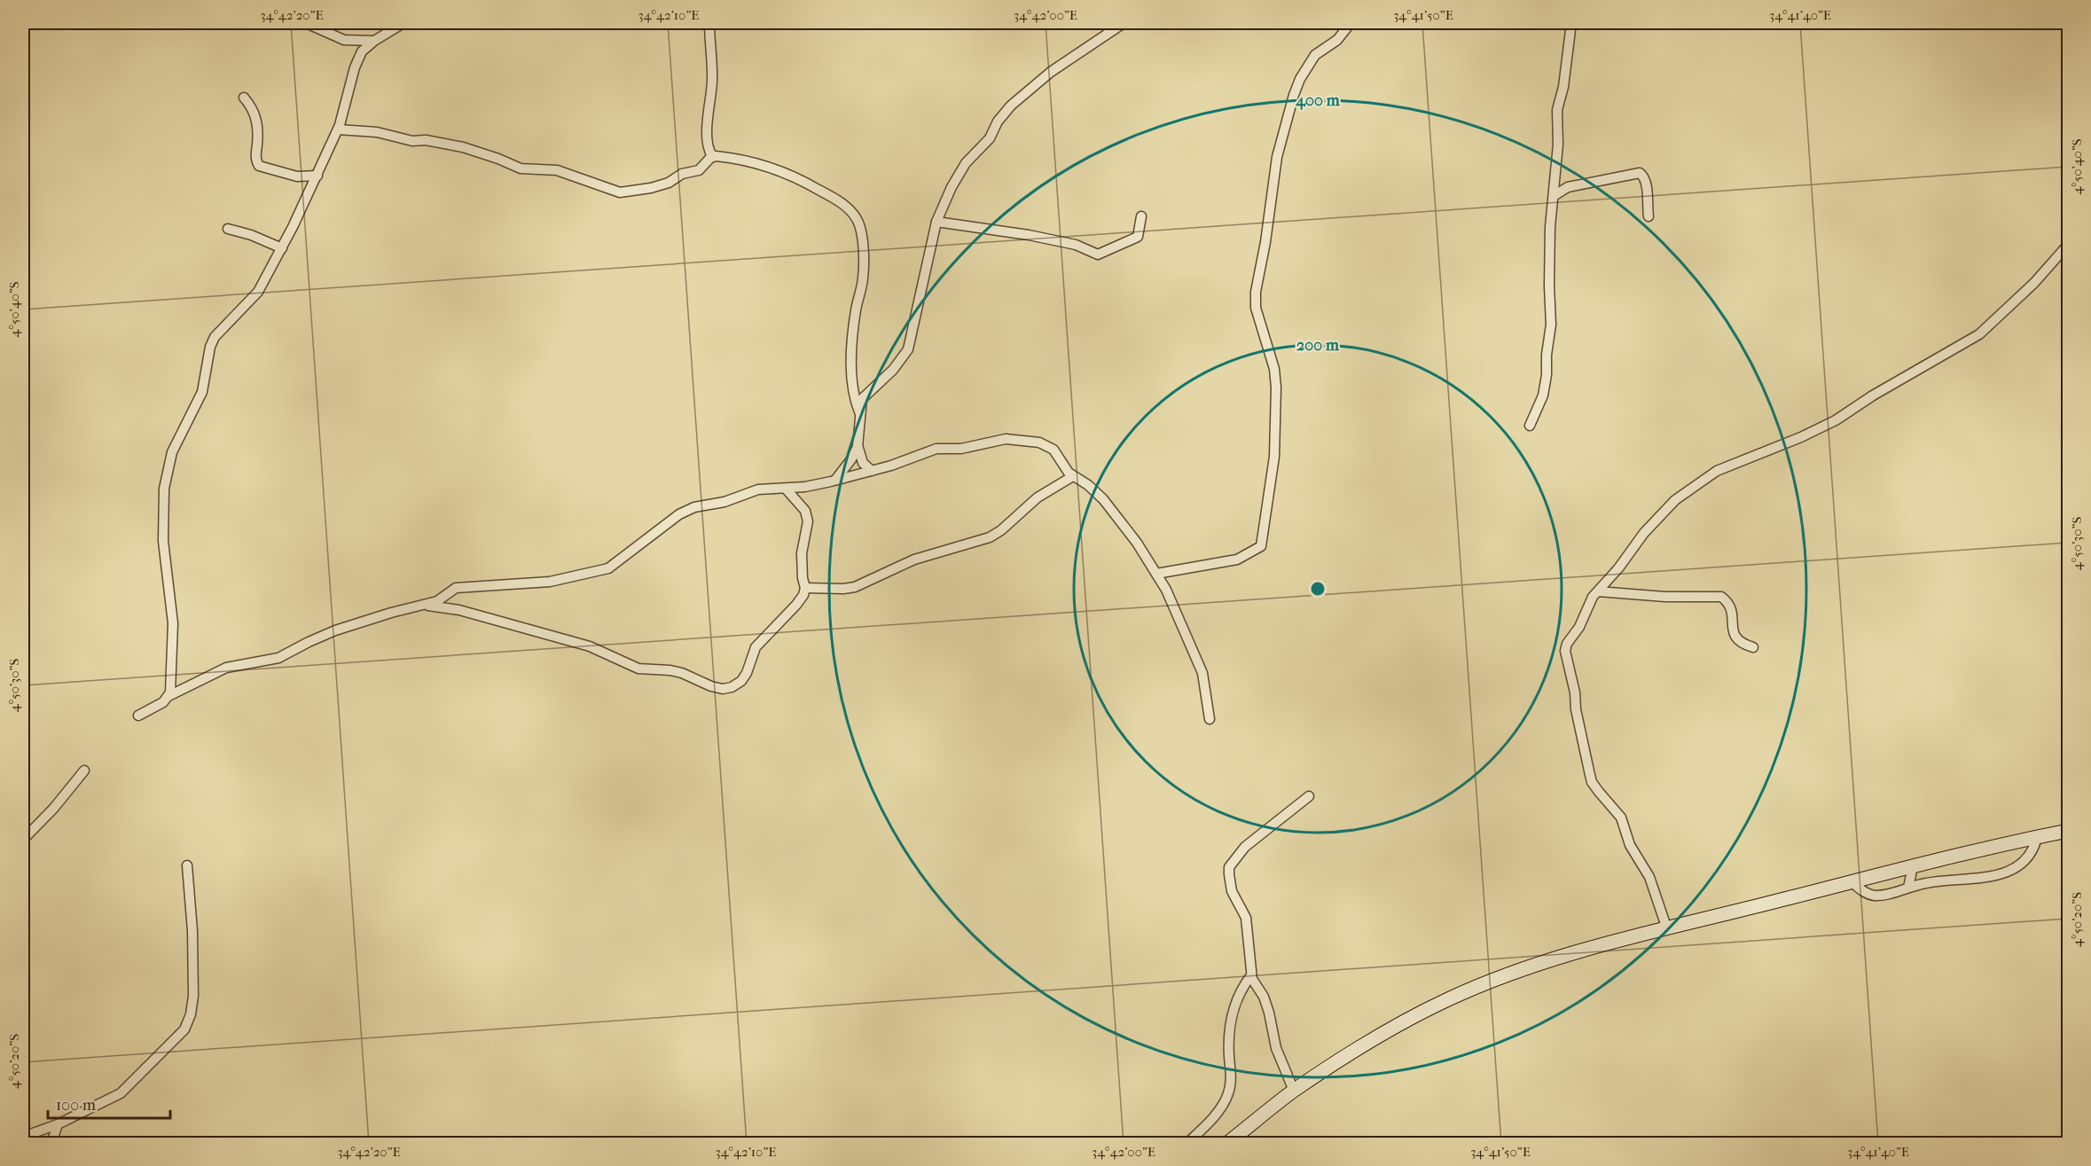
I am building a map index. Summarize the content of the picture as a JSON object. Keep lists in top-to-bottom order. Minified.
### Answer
{"scale_bar":"100 m","coordinates":["34°42'20\"E","34°42'10\"E","34°42'00\"E","34°41'50\"E","34°41'40\"E","4°50'40\"S","4°50'30\"S","4°50'20\"S"],"rings":["400 m","200 m"]}
